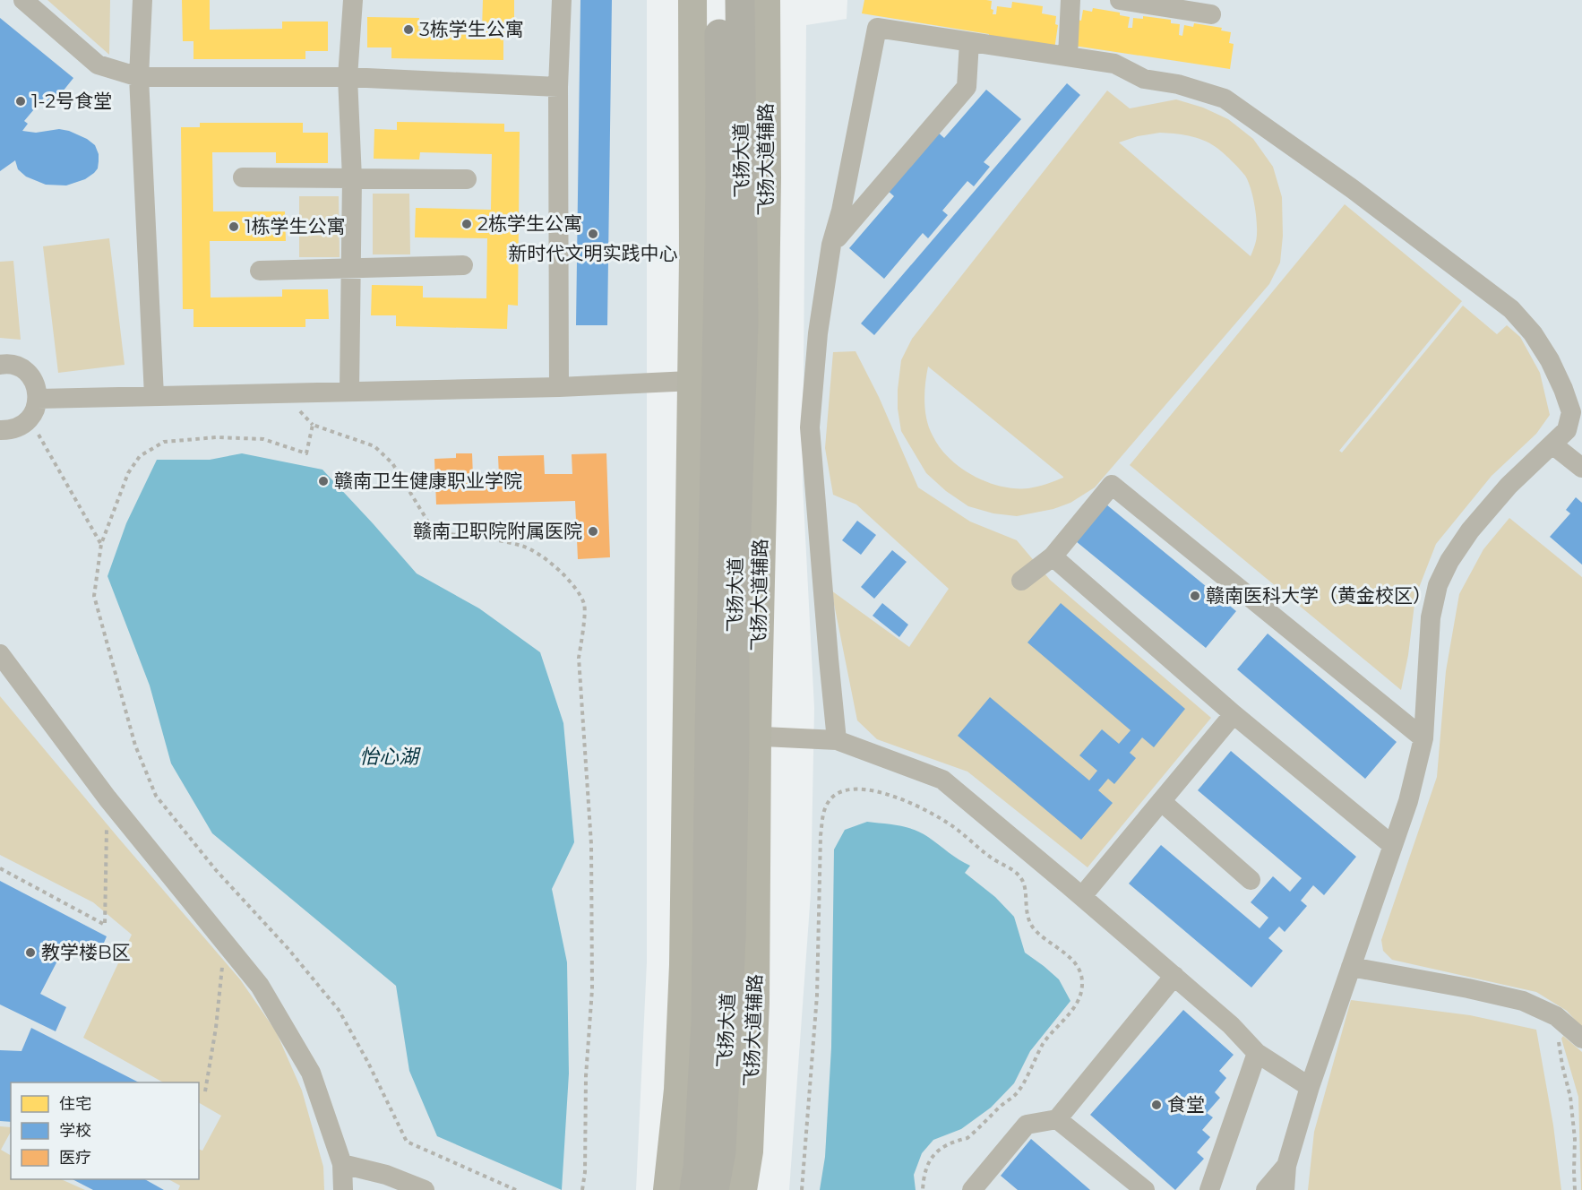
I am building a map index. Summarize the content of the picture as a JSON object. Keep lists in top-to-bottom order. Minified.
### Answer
{"streets":{"main road":["飞扬大道"],"street":["飞扬大道辅路"]},"crossings":[["飞扬大道辅路","飞扬大道"]],"water":["怡心湖"],"places":["3栋学生公寓","1-2号食堂","2栋学生公寓","1栋学生公寓","新时代文明实践中心","赣南卫生健康职业学院","赣南卫职院附属医院","赣南医科大学（黄金校区）","教学楼B区","食堂"],"legend":["住宅","学校","医疗"]}
